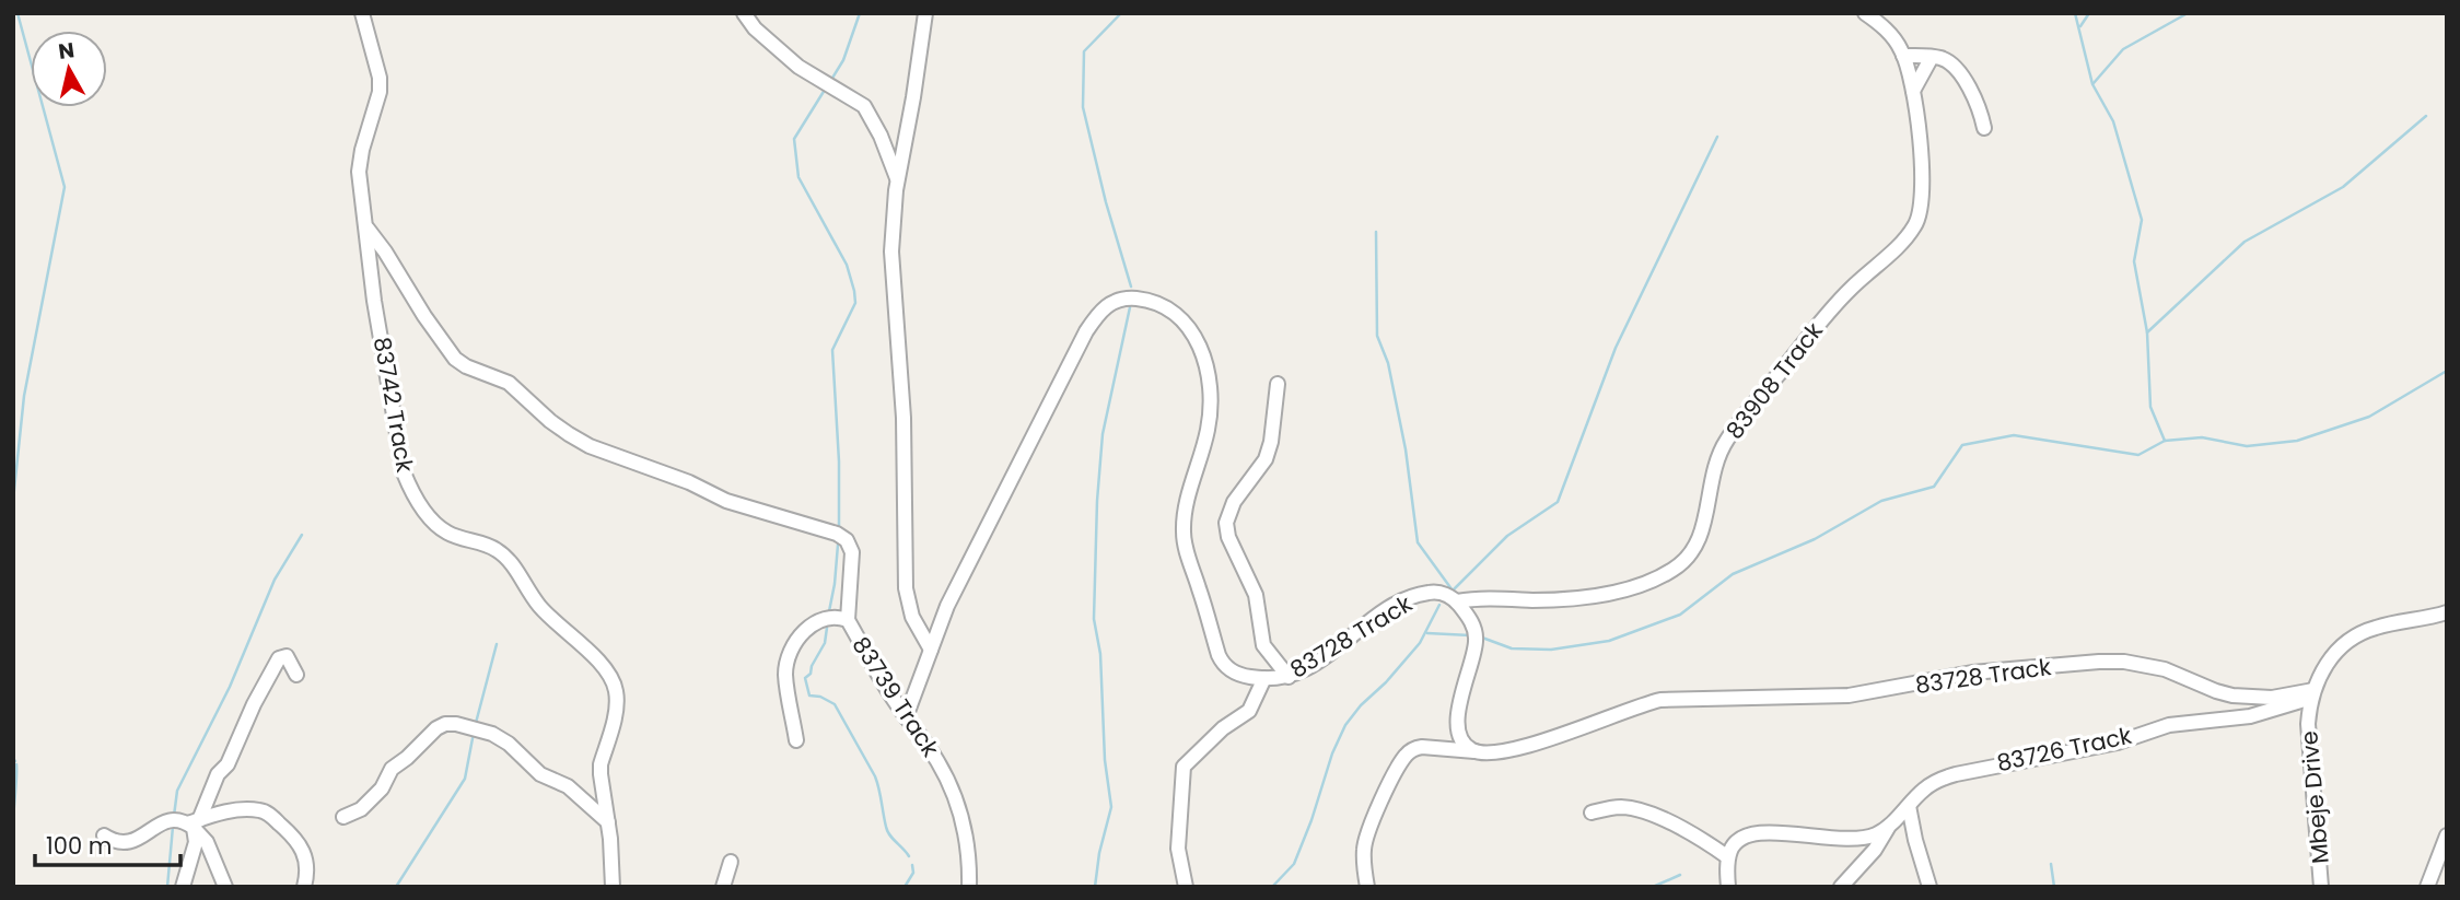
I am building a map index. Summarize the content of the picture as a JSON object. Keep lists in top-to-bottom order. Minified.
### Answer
{"streets":{"street":["83908 Track","83742 Track","83728 Track","83739 Track","83726 Track","Mbeje Drive"]},"crossings":[["83908 Track","83728 Track"],["83728 Track","83739 Track"],["83728 Track","83726 Track"],["83728 Track","Mbeje Drive"],["83726 Track","Mbeje Drive"]],"scale_bar":"100 m","north":"top"}
